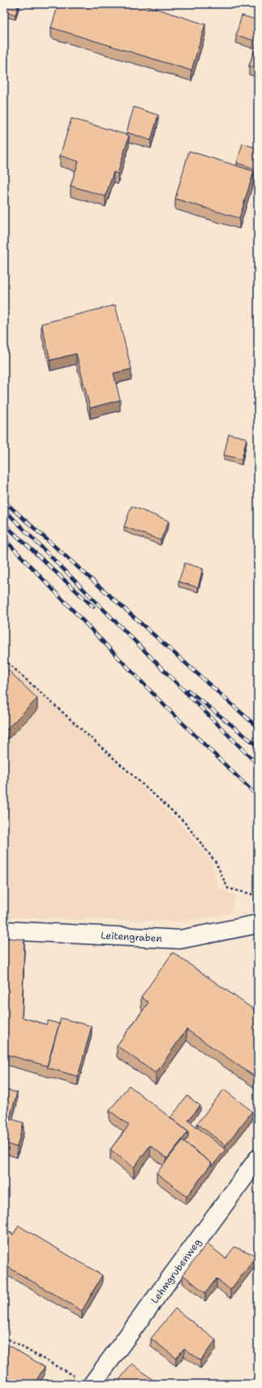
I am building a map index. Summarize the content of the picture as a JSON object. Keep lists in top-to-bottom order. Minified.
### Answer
{"streets":{"street":["Leitengraben","Lehmgrubenweg"]}}
